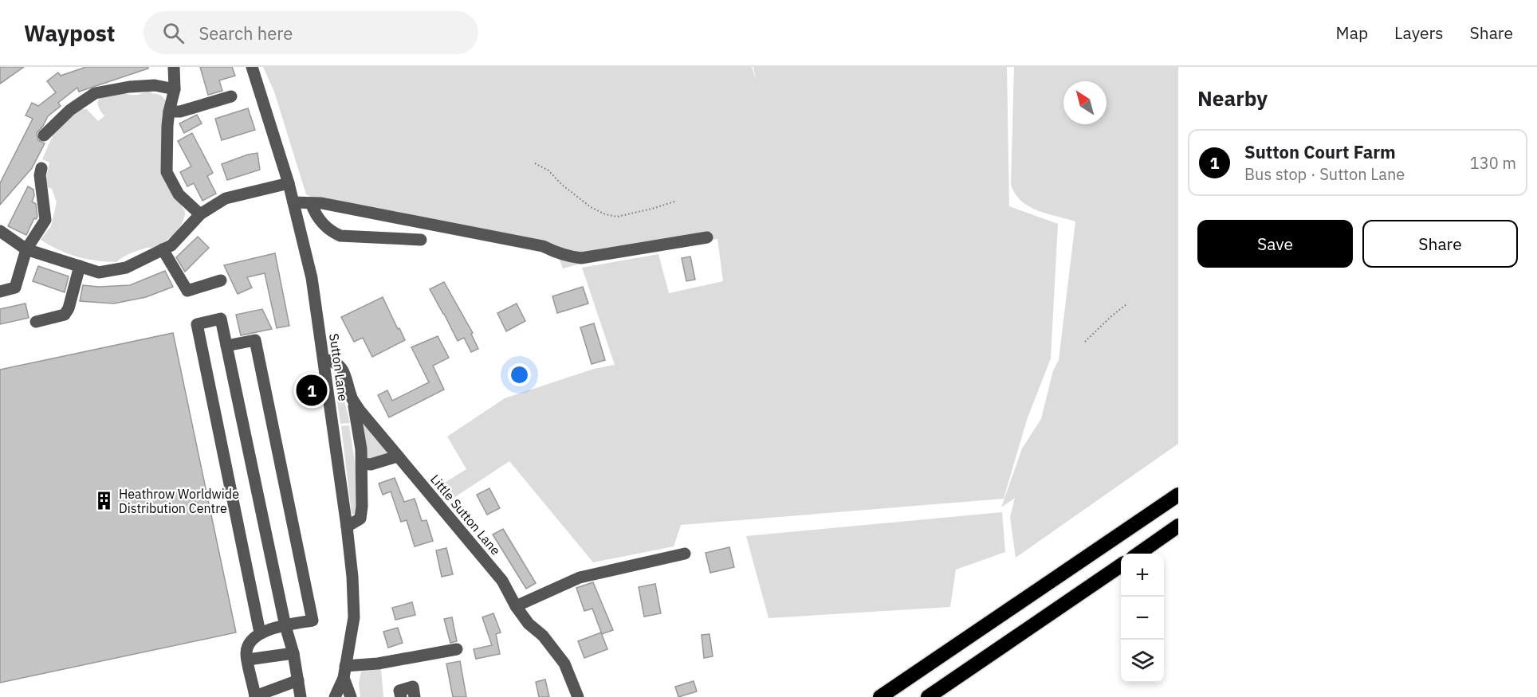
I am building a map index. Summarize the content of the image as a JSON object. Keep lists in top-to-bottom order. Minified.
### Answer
{"streets":{"street":["Sutton Lane","Little Sutton Lane"]},"crossings":[["Sutton Lane","Little Sutton Lane"]],"places":{"building":["Heathrow Worldwide Distribution Centre"]},"north":"top left","page":{"header":"Waypost","search":"Search here","nav":["Map","Layers","Share"],"heading":"Nearby","list":[{"mark":"1","name":"Sutton Court Farm","note":"Bus stop · Sutton Lane","value":"130 m"}],"buttons":["Save","Share"],"pins":"1","map_buttons":["+","−"]}}
